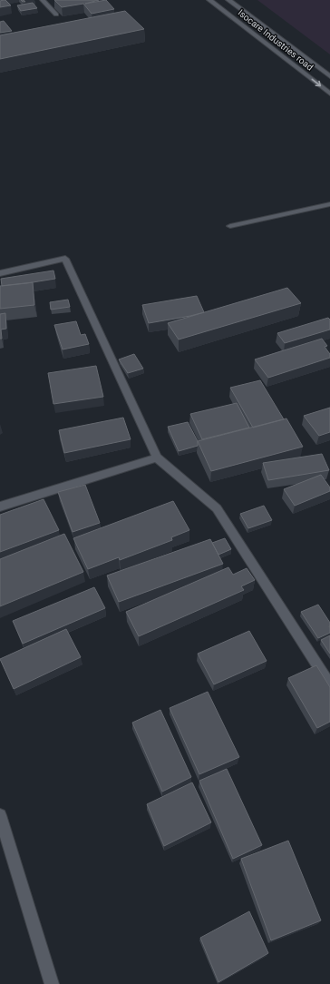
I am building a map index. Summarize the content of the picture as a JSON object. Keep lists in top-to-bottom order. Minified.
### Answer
{"streets":{"street":["Isocare Industries road"]}}
